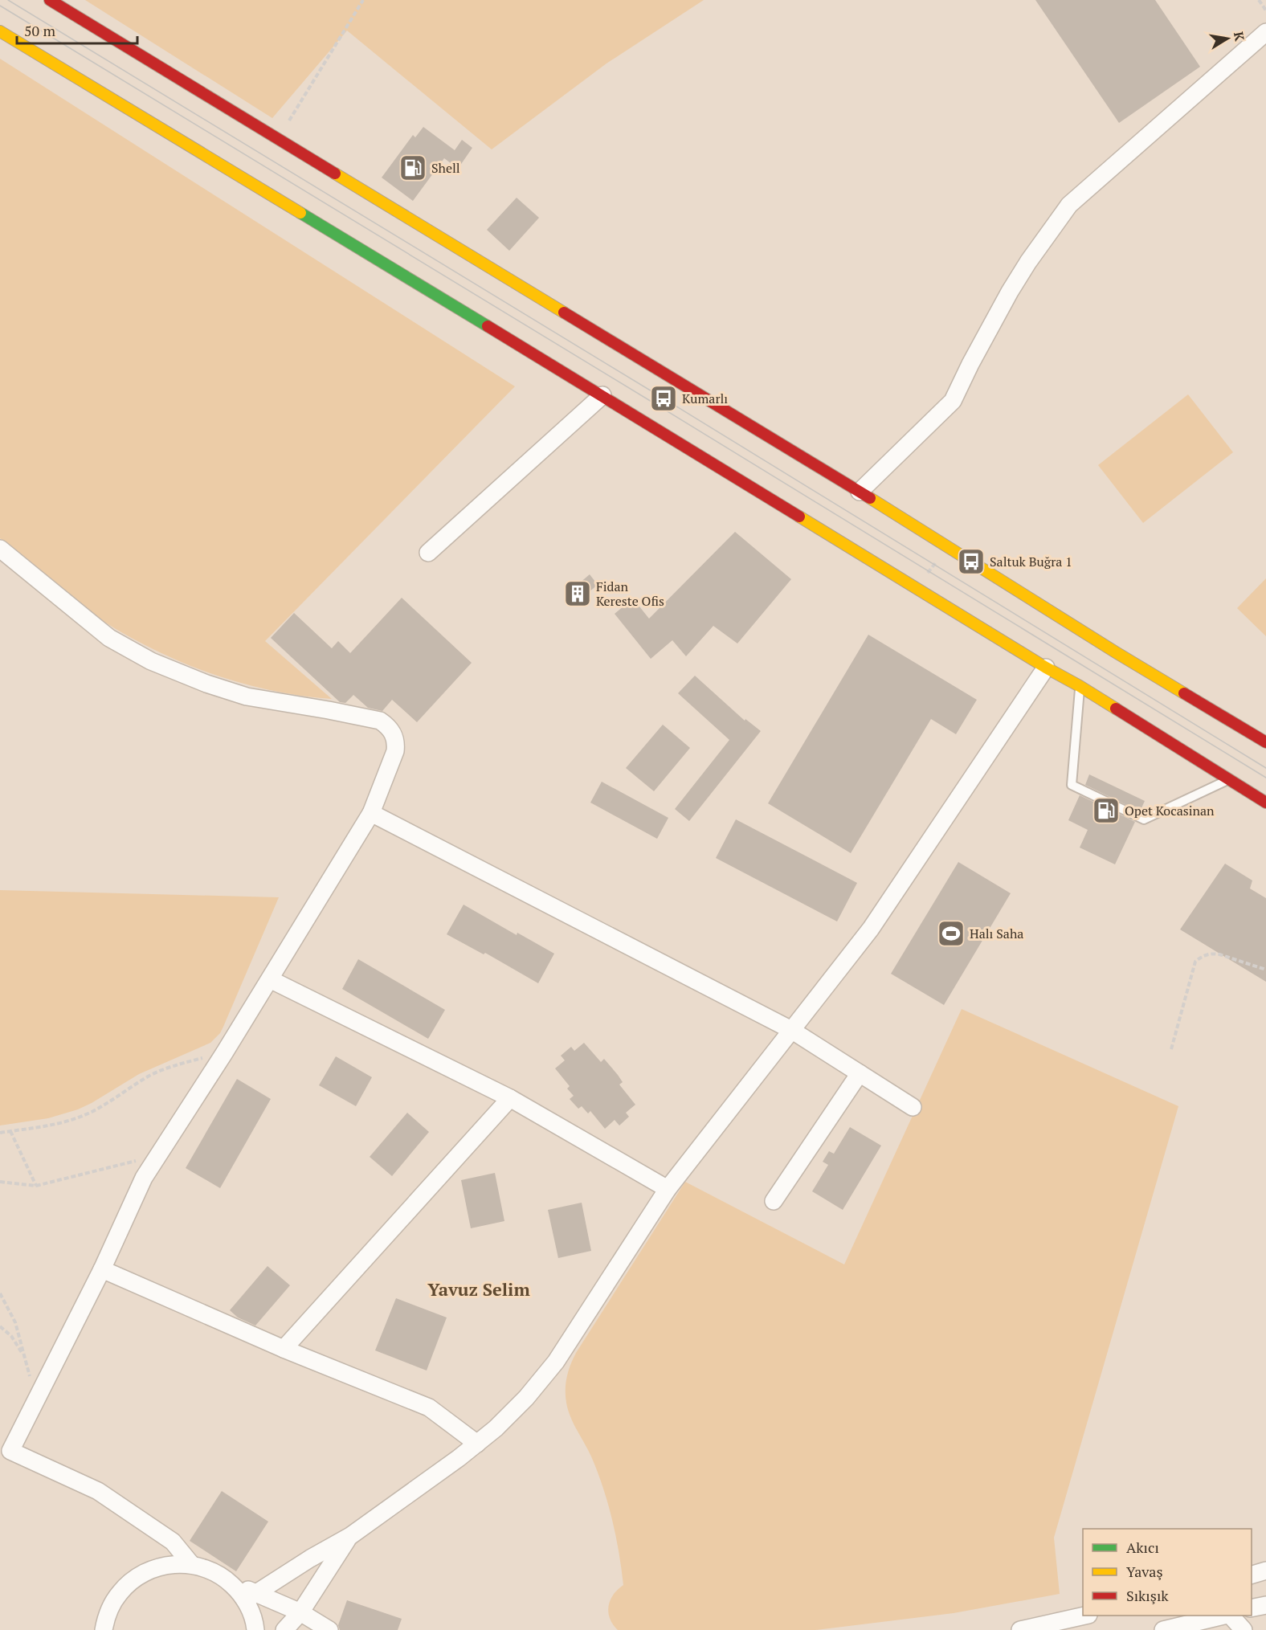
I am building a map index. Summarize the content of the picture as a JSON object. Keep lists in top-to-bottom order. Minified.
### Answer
{"districts":["Yavuz Selim"],"places":{"fuel station":["Shell","Opet Kocasinan"],"bus stop":["Kumarlı","Saltuk Buğra 1"],"building":["Fidan Kereste Ofis"],"sports":["Halı Saha"]},"legend":["Akıcı","Yavaş","Sıkışık"],"scale_bar":"50 m","north":"right"}
